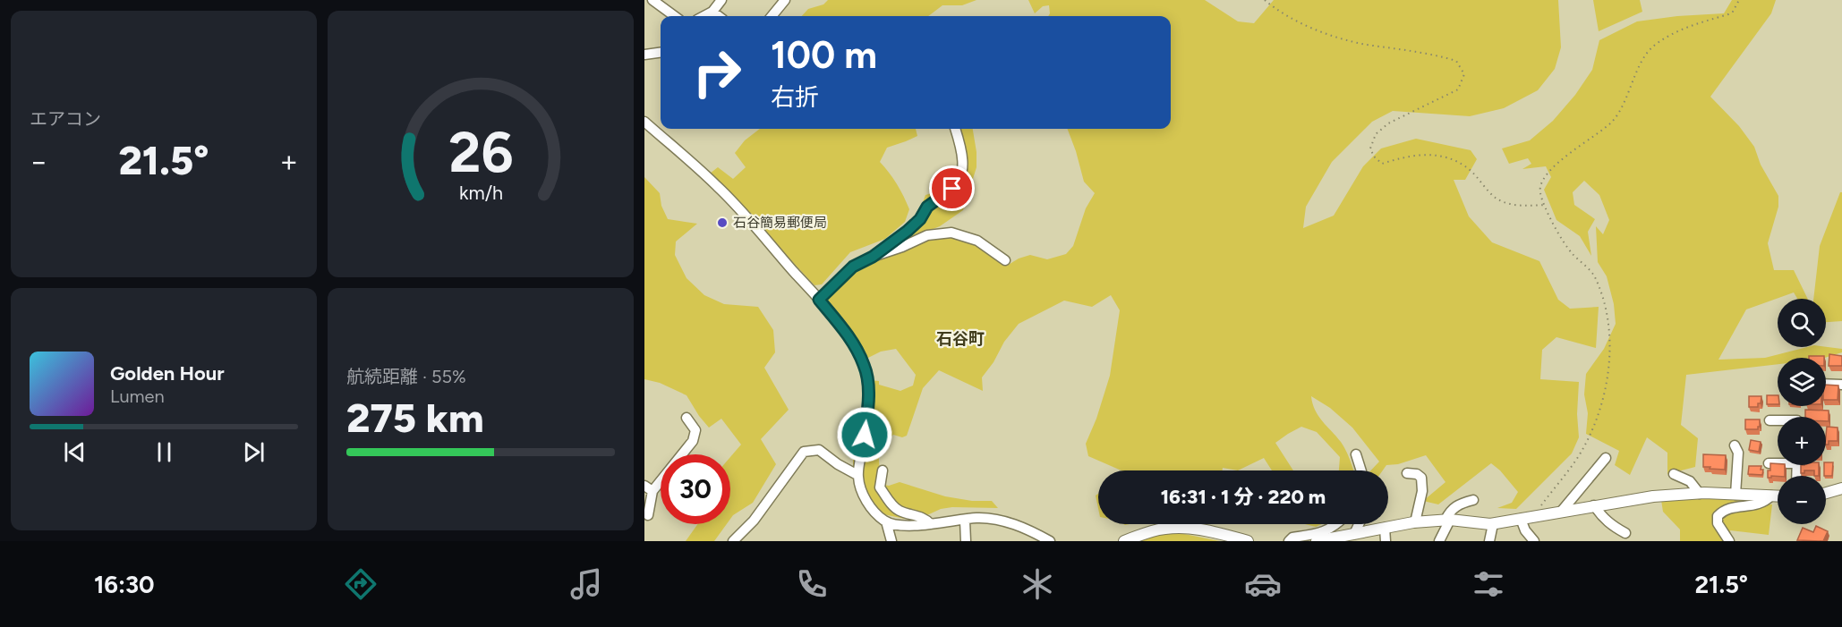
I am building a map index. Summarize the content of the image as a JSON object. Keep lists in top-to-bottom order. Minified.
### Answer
{"districts":["石谷町"],"places":["石谷簡易郵便局"],"page":{"tile":["エアコン",["航続距離 · 55%","275 km"]],"turn":["100 m","右折"],"heat":["−","21.5°","+"],"map_buttons":["+","−"],"song":["Golden Hour","Lumen"],"limit":"30","trip":"16:31 · 1 分 · 220 m","tabs":["16:30","21.5°"],"gauge":["26","km/h"]}}
